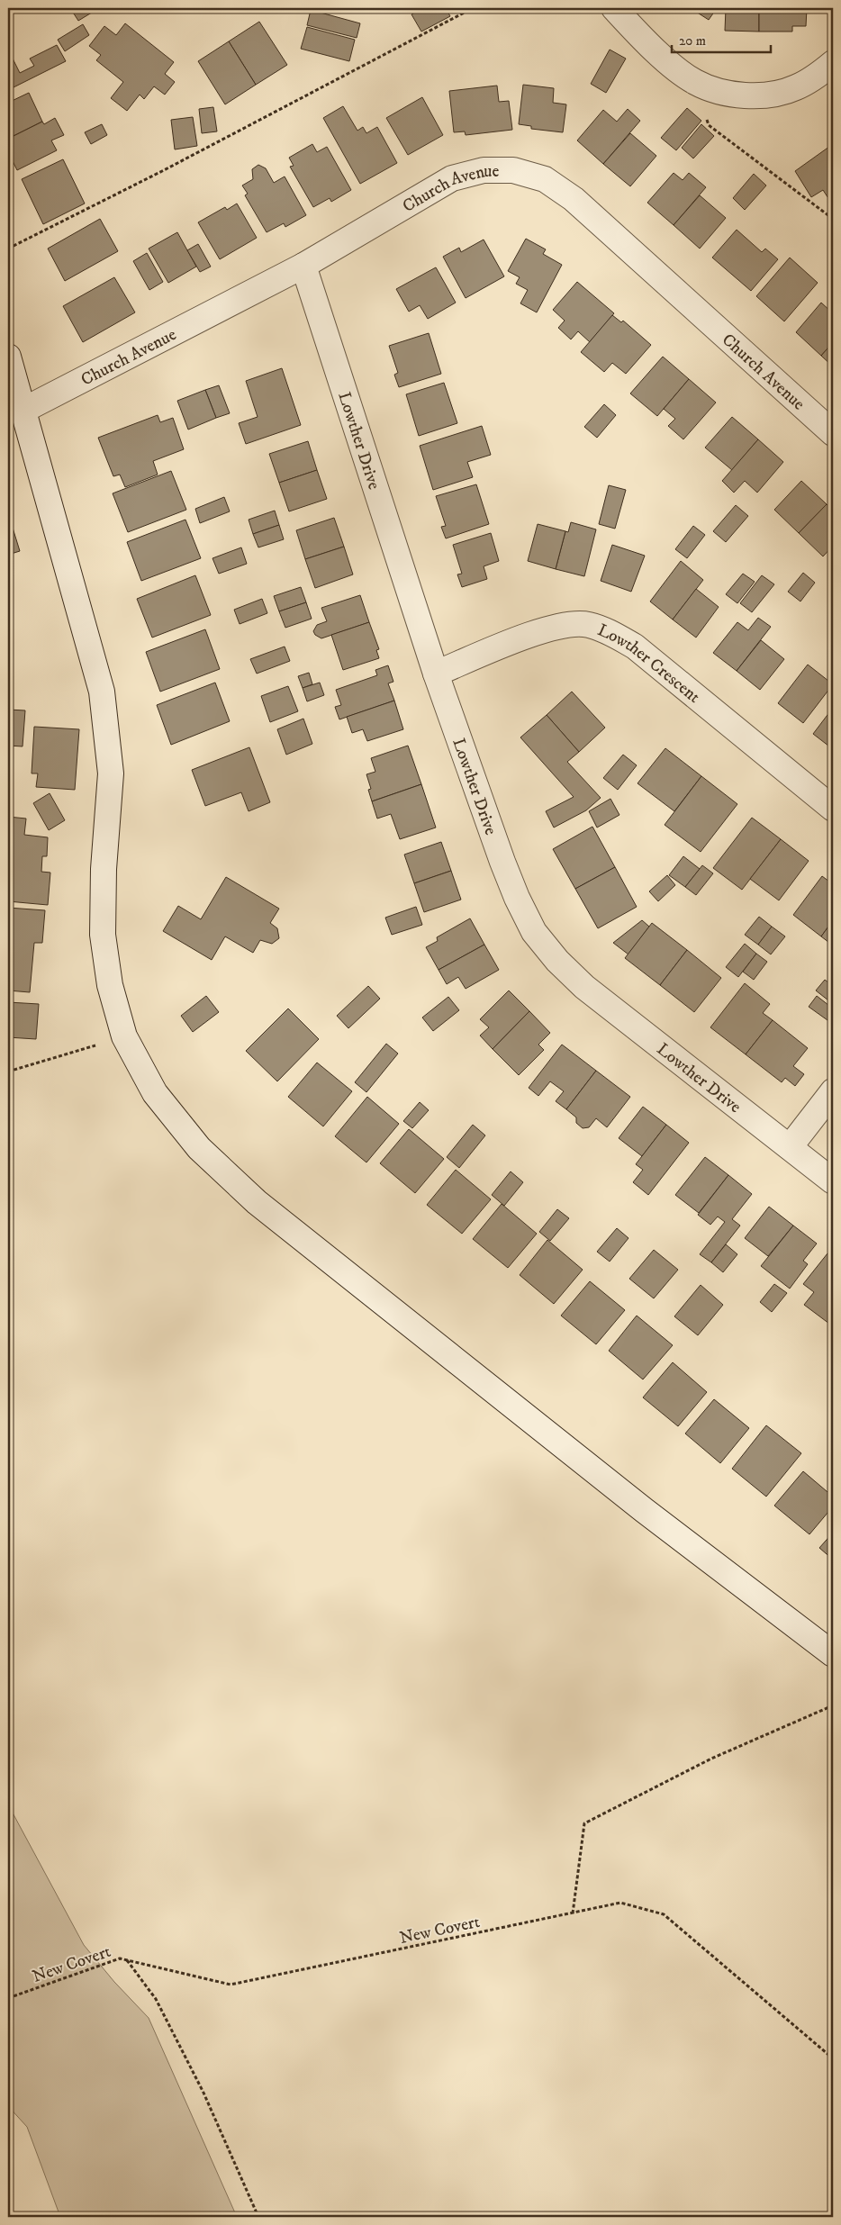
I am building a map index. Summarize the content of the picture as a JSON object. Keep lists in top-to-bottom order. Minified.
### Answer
{"streets":{"street":["Church Avenue","Lowther Drive","Lowther Crescent"],"path":["New Covert"]},"crossings":[["Church Avenue","Lowther Drive"],["Lowther Drive","Lowther Crescent"]],"scale_bar":"20 m"}
